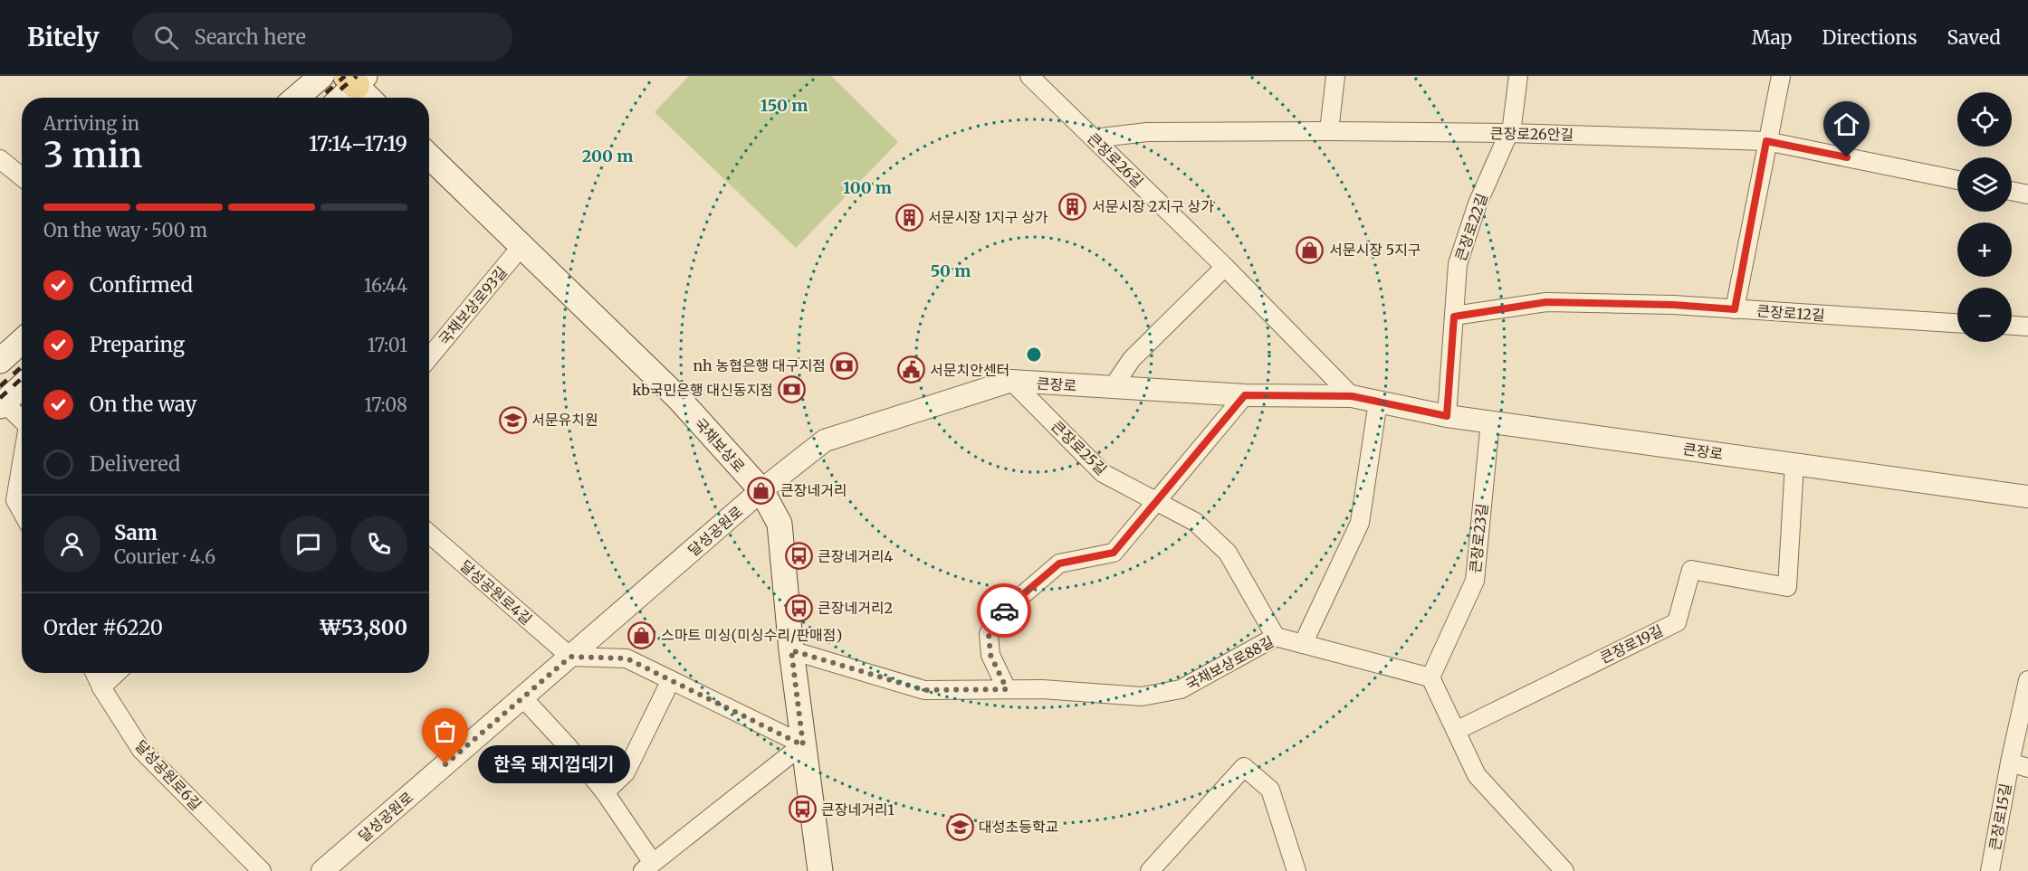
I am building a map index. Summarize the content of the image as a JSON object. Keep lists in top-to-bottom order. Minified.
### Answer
{"streets":{"main road":["국채보상로"],"street":["큰장로26안길","큰장로26길","큰장로22길","국채보상로93길","큰장로12길","큰장로","큰장로25길","달성공원로","큰장로23길","달성공원로4길","큰장로19길","국채보상로88길","달성공원로6길","큰장로15길"]},"crossings":[["큰장로26안길","큰장로26길"],["큰장로26안길","큰장로22길"],["큰장로26길","큰장로"],["큰장로22길","큰장로12길"],["큰장로22길","큰장로"],["국채보상로93길","국채보상로"],["큰장로","국채보상로"],["큰장로","큰장로25길"],["큰장로","달성공원로"],["큰장로","큰장로23길"],["큰장로","큰장로19길"],["국채보상로","달성공원로"],["국채보상로","국채보상로88길"],["큰장로25길","국채보상로88길"],["달성공원로","달성공원로4길"],["큰장로23길","국채보상로88길"]],"places":{"building":["서문시장 2지구 상가","서문시장 1지구 상가"],"shop":["서문시장 5지구","큰장네거리","스마트 미싱(미싱수리/판매점)"],"bank":["nh 농협은행 대구지점","kb국민은행 대신동지점"],"public building":["서문치안센터"],"school or university":["서문유치원","대성초등학교"],"bus stop":["큰장네거리4","큰장네거리2","큰장네거리1"],"other":["한옥 돼지껍데기"]},"page":{"header":"Bitely","search":"Search here","nav":["Map","Directions","Saved"],"map_buttons":["+","−"],"heading":["3 min","Arriving in","17:14–17:19"],"panel":["Sam","Courier · 4.6","Order #6220","₩53,800"],"bar":"On the way · 500 m","list":[["Confirmed","16:44"],["Preparing","17:01"],["On the way","17:08"],"Delivered"],"bubble":"한옥 돼지껍데기"},"rings":["150 m","200 m","100 m","50 m"]}
